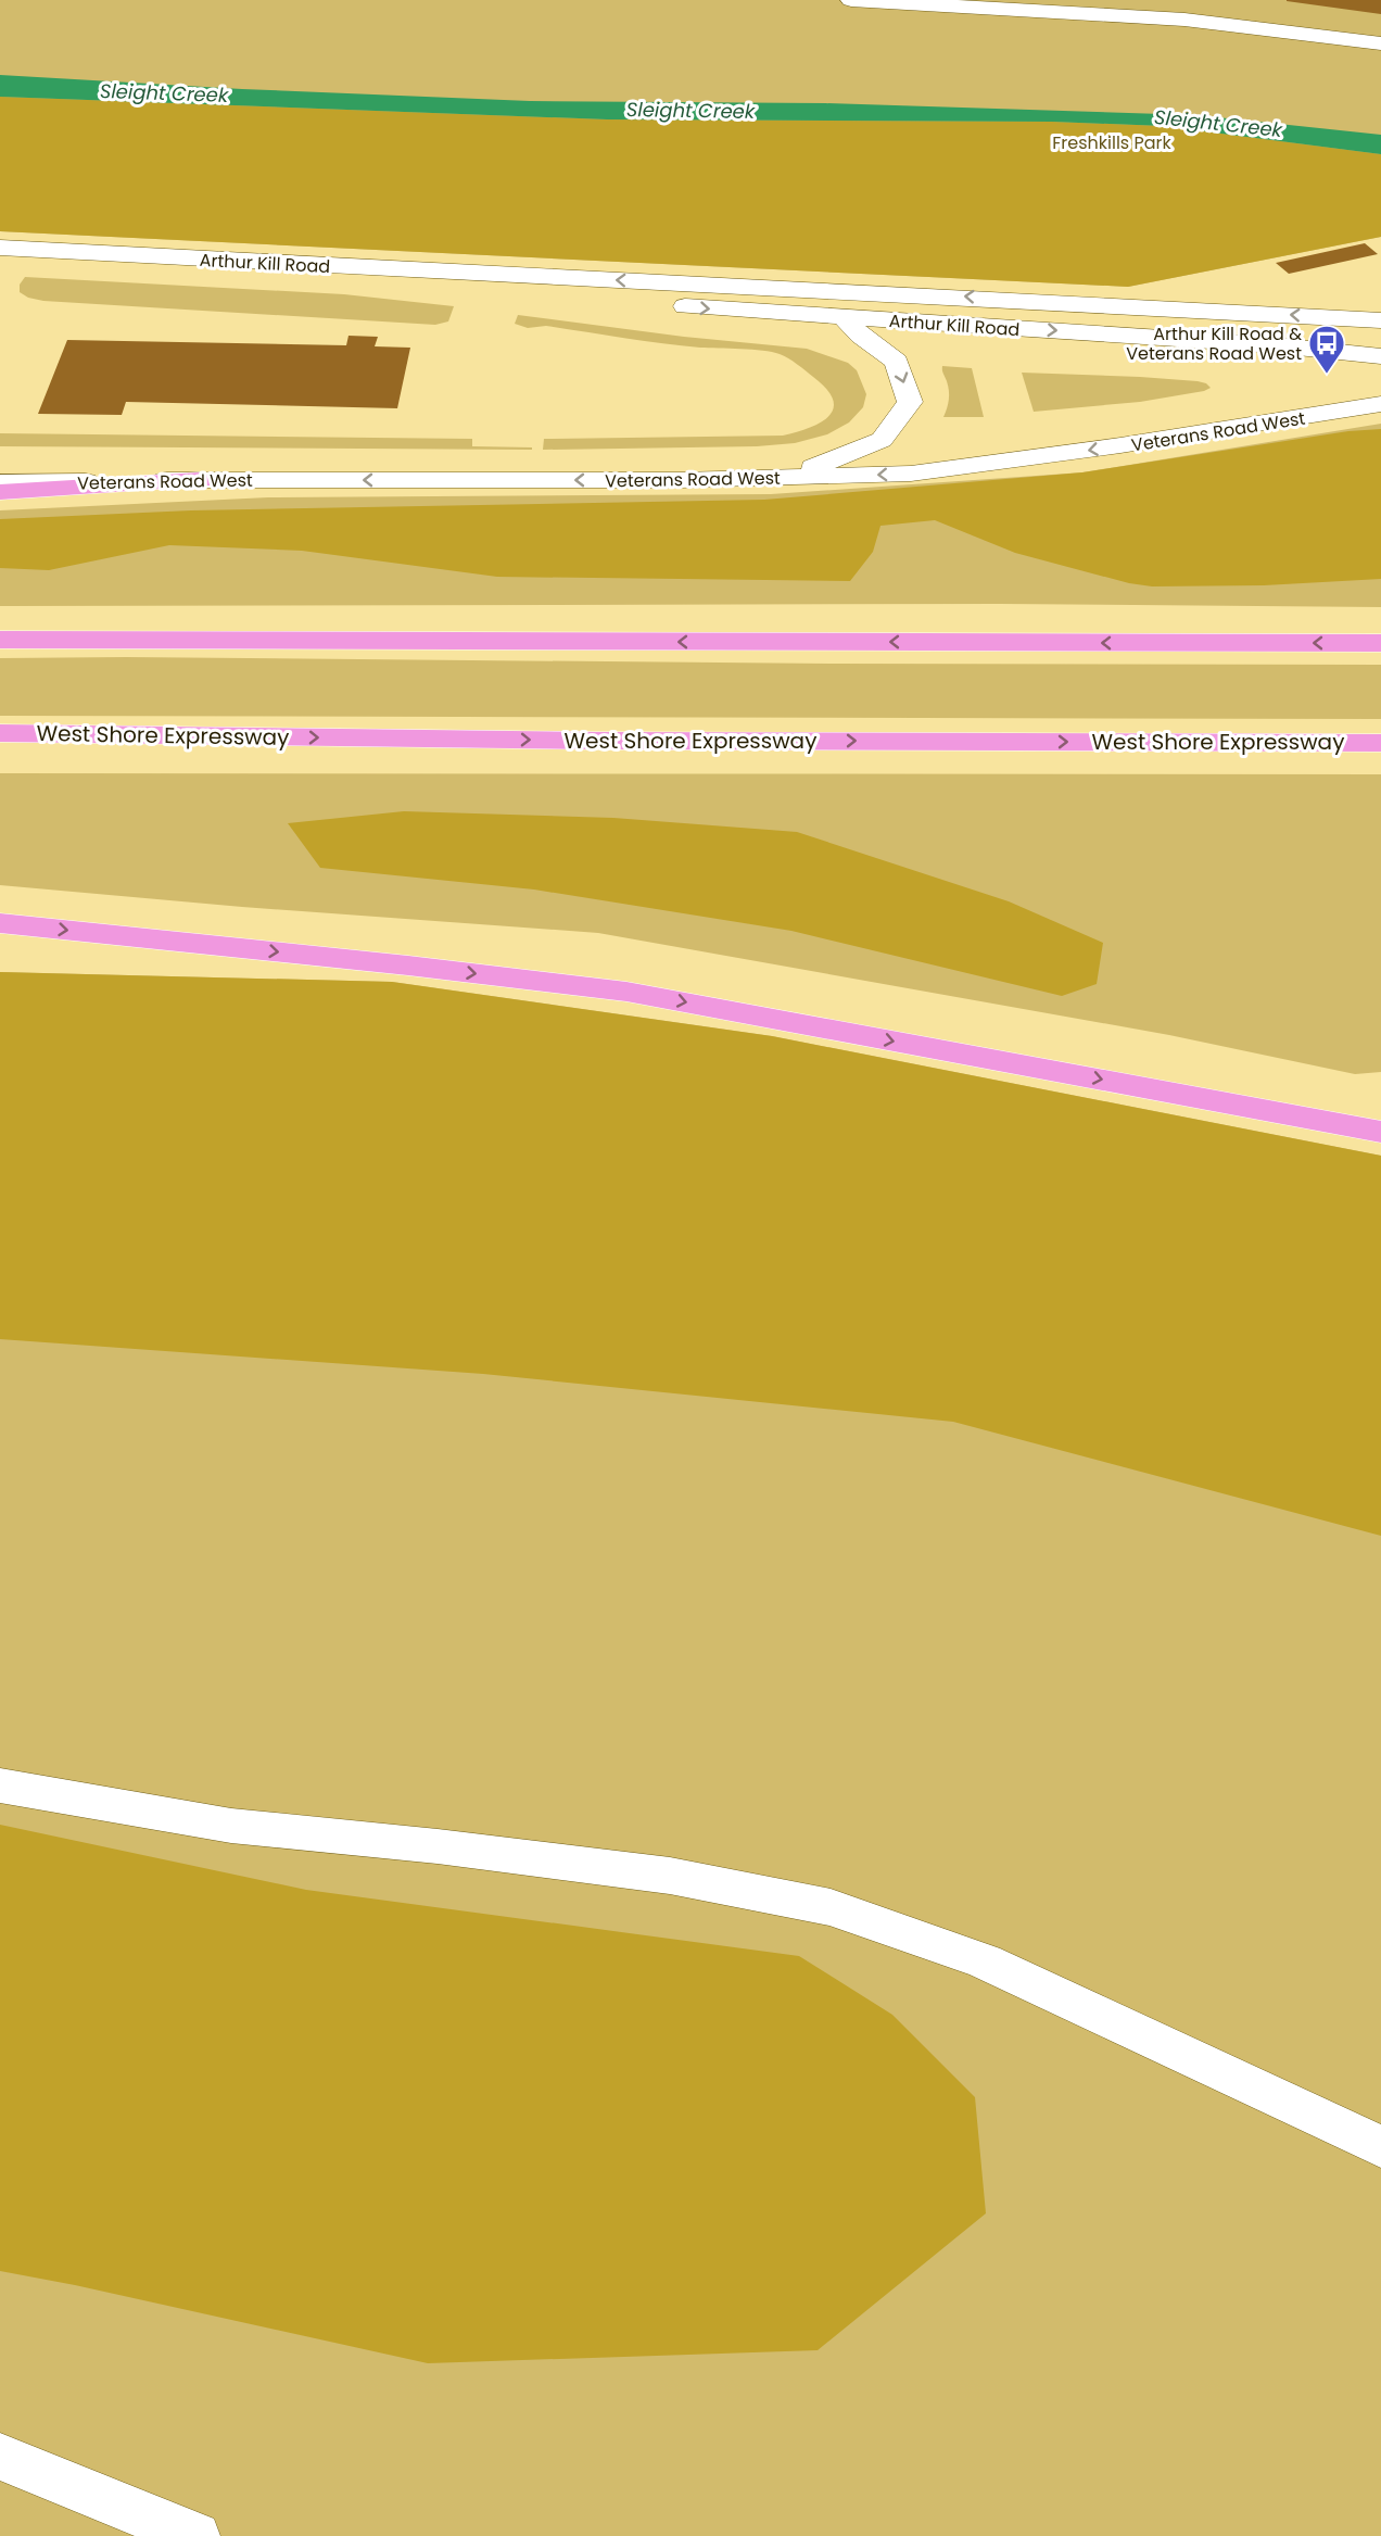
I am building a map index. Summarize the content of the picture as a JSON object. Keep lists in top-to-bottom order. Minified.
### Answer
{"streets":{"highway":["West Shore Expressway"],"street":["Arthur Kill Road","Veterans Road West"]},"one_way":["Veterans Road West"],"water":["Sleight Creek"],"parks":["Freshkills Park"],"places":{"bus stop":["Arthur Kill Road & Veterans Road West"]}}
